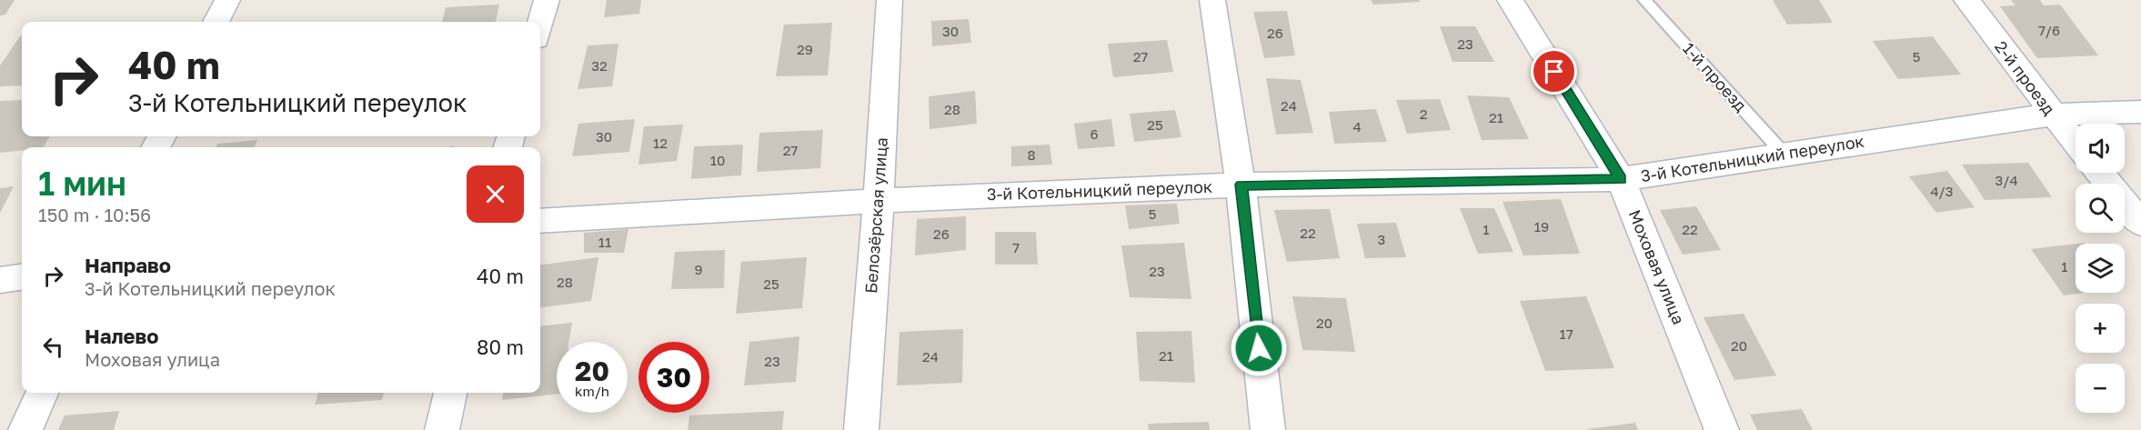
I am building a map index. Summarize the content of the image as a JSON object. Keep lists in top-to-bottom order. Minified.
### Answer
{"streets":{"street":["2-й проезд","3-й Котельницкий переулок","Белозёрская улица","Моховая улица"],"lane":["1-й проезд"]},"crossings":[["1-й проезд","3-й Котельницкий переулок"],["2-й проезд","3-й Котельницкий переулок"],["3-й Котельницкий переулок","Белозёрская улица"],["3-й Котельницкий переулок","Моховая улица"]],"house_numbers":["7/6","30","26","23","29","27","5","32","24","28","2","21","25","4","6","30","12","27","8","10","3/4","4/3","5","19","1","22","22","26","3","11","7","1","9","23","28","25","20","17","20","21","24","23"],"page":{"turn":["40 m","3-й Котельницкий переулок"],"map_buttons":["+","−"],"heading":["1 мин","150 m · 10:56"],"list":[{"name":"Направо","note":"3-й Котельницкий переулок","value":"40 m"},{"name":"Налево","note":"Моховая улица","value":"80 m"}],"speed":"20 km/h","limit":"30"}}
